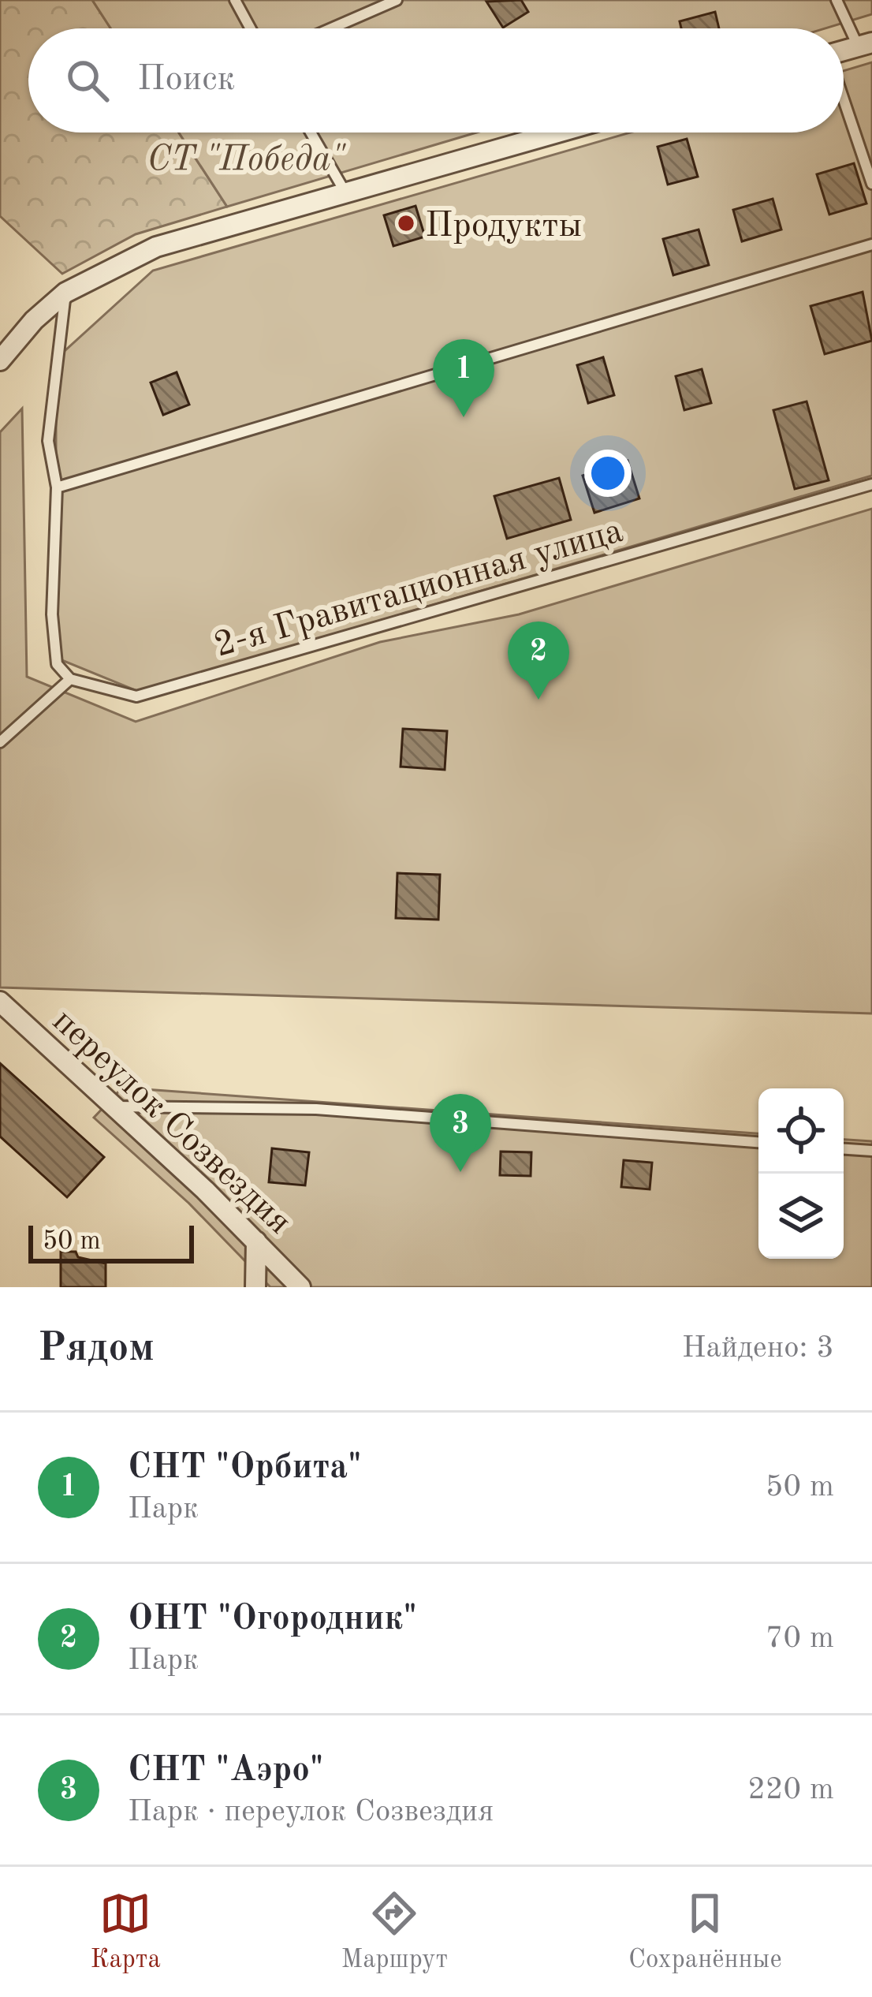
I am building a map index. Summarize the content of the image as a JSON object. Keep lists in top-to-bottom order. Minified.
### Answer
{"streets":{"street":["переулок Созвездия"],"lane":["2-я Гравитационная улица"]},"parks":["СТ \"Победа\""],"places":["Продукты"],"scale_bar":"50 m","page":{"search":"Поиск","pins":["1","2","3"],"scale":"50 m","heading":["Рядом","Найдено: 3"],"list":[{"mark":"1","name":"СНТ \"Орбита\"","note":"Парк","value":"50 m"},{"mark":"2","name":"ОНТ \"Огородник\"","note":"Парк","value":"70 m"},{"mark":"3","name":"СНТ \"Аэро\"","note":"Парк · переулок Созвездия","value":"220 m"}],"nav":["Карта","Маршрут","Сохранённые"]}}
